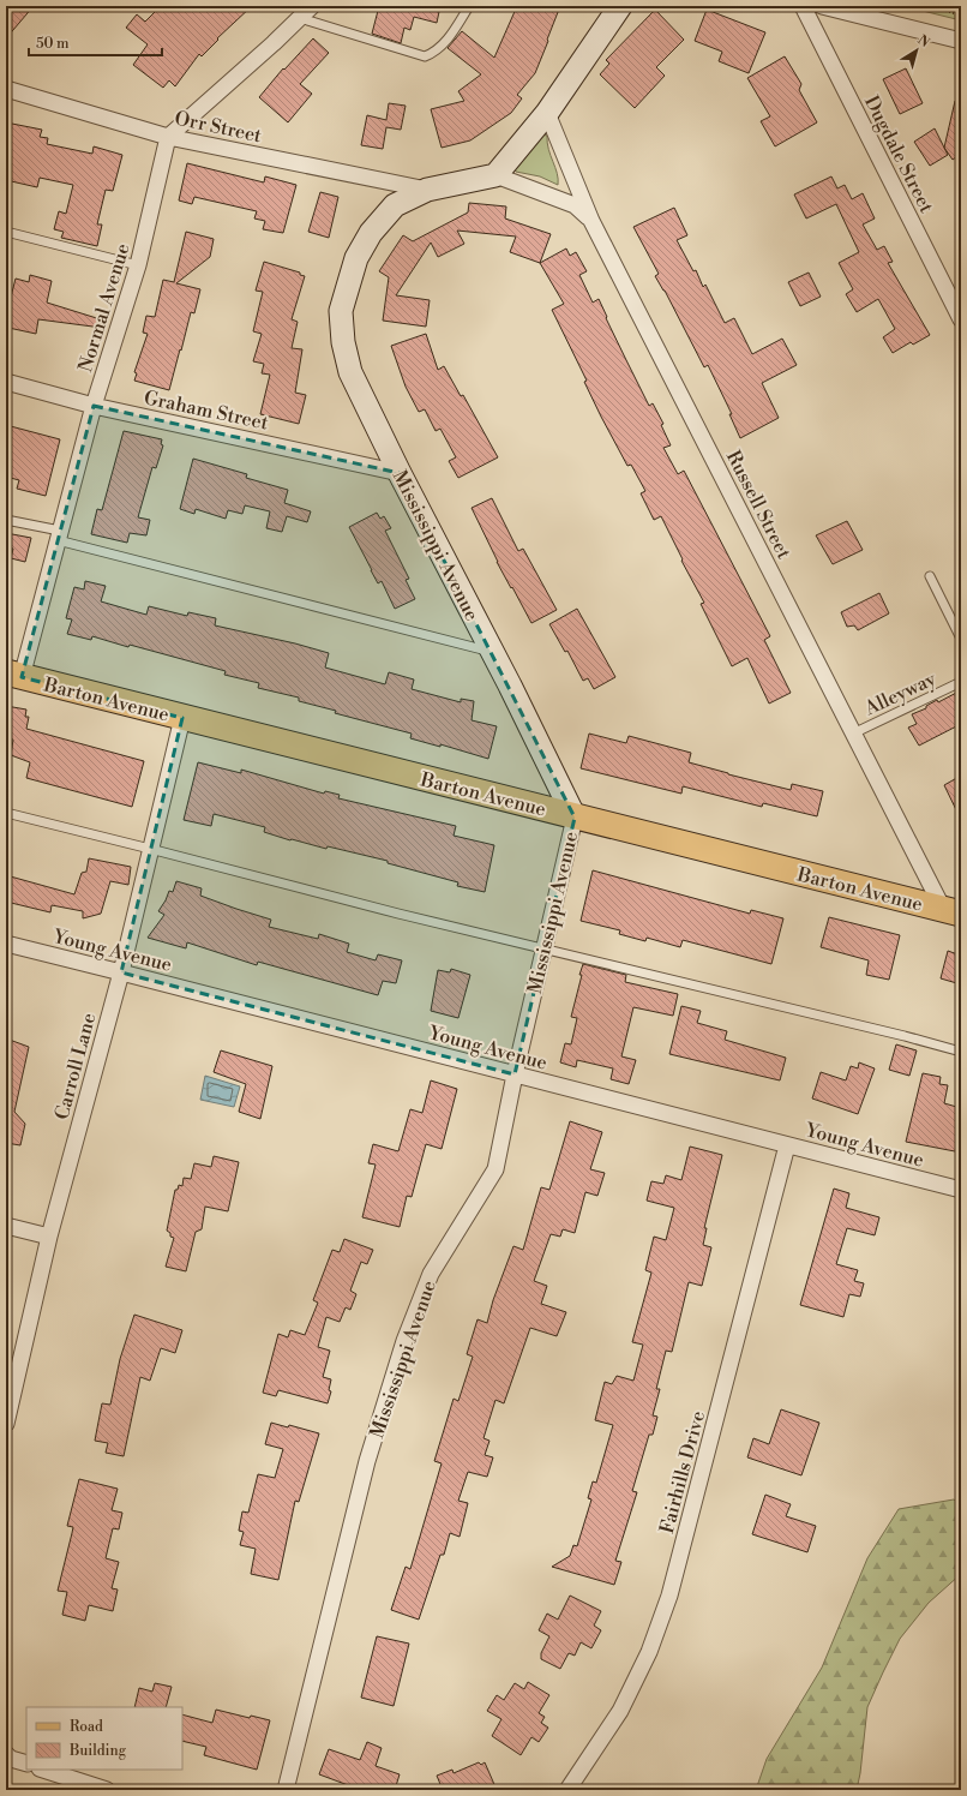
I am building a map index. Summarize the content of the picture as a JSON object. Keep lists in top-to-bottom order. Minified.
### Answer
{"streets":{"main road":["Barton Avenue"],"street":["Orr Street","Dugdale Street","Normal Avenue","Graham Street","Russell Street","Mississippi Avenue","Young Avenue","Carroll Lane","Fairhills Drive"],"lane":["Alleyway"]},"crossings":[["Orr Street","Normal Avenue"],["Orr Street","Mississippi Avenue"],["Normal Avenue","Graham Street"],["Normal Avenue","Barton Avenue"],["Graham Street","Mississippi Avenue"],["Russell Street","Alleyway"],["Russell Street","Barton Avenue"],["Mississippi Avenue","Barton Avenue"],["Mississippi Avenue","Young Avenue"],["Barton Avenue","Carroll Lane"],["Young Avenue","Carroll Lane"],["Young Avenue","Fairhills Drive"]],"legend":["Road","Building"],"scale_bar":"50 m","north":"top right"}
